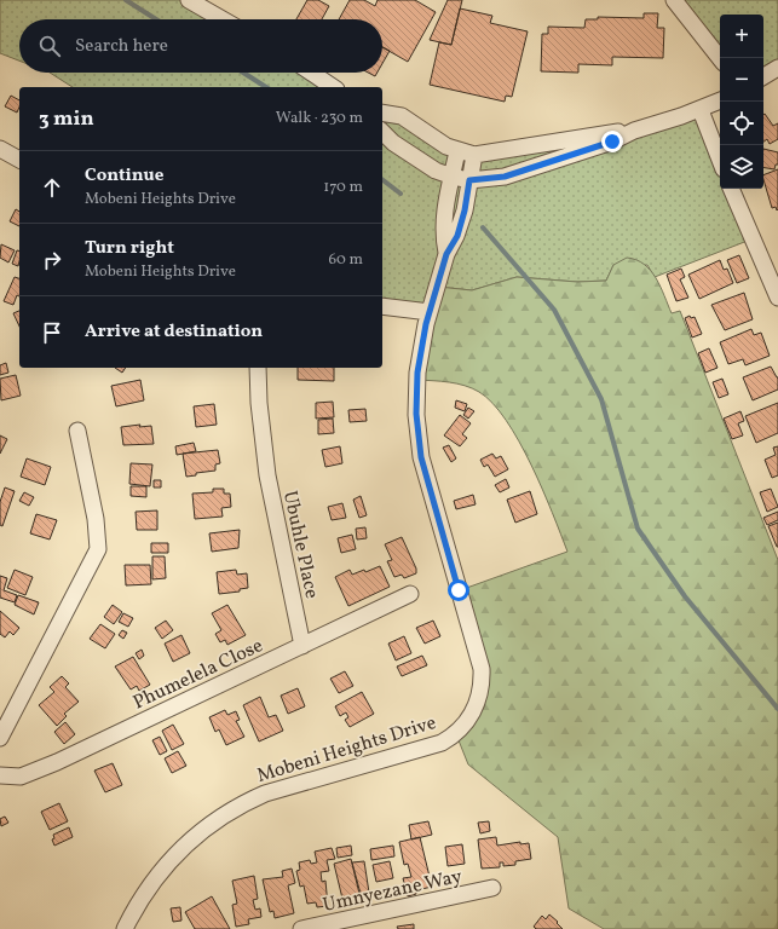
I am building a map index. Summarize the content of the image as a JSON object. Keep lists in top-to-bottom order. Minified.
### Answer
{"streets":{"street":["Ubuhle Place","Phumelela Close","Mobeni Heights Drive","Umnyezane Way"]},"crossings":[["Ubuhle Place","Phumelela Close"]],"page":{"map_buttons":["+","−"],"search":"Search here","heading":["3 min","Walk · 230 m"],"list":[["Continue","Mobeni Heights Drive","170 m"],["Turn right","Mobeni Heights Drive","60 m"],"Arrive at destination"]}}
